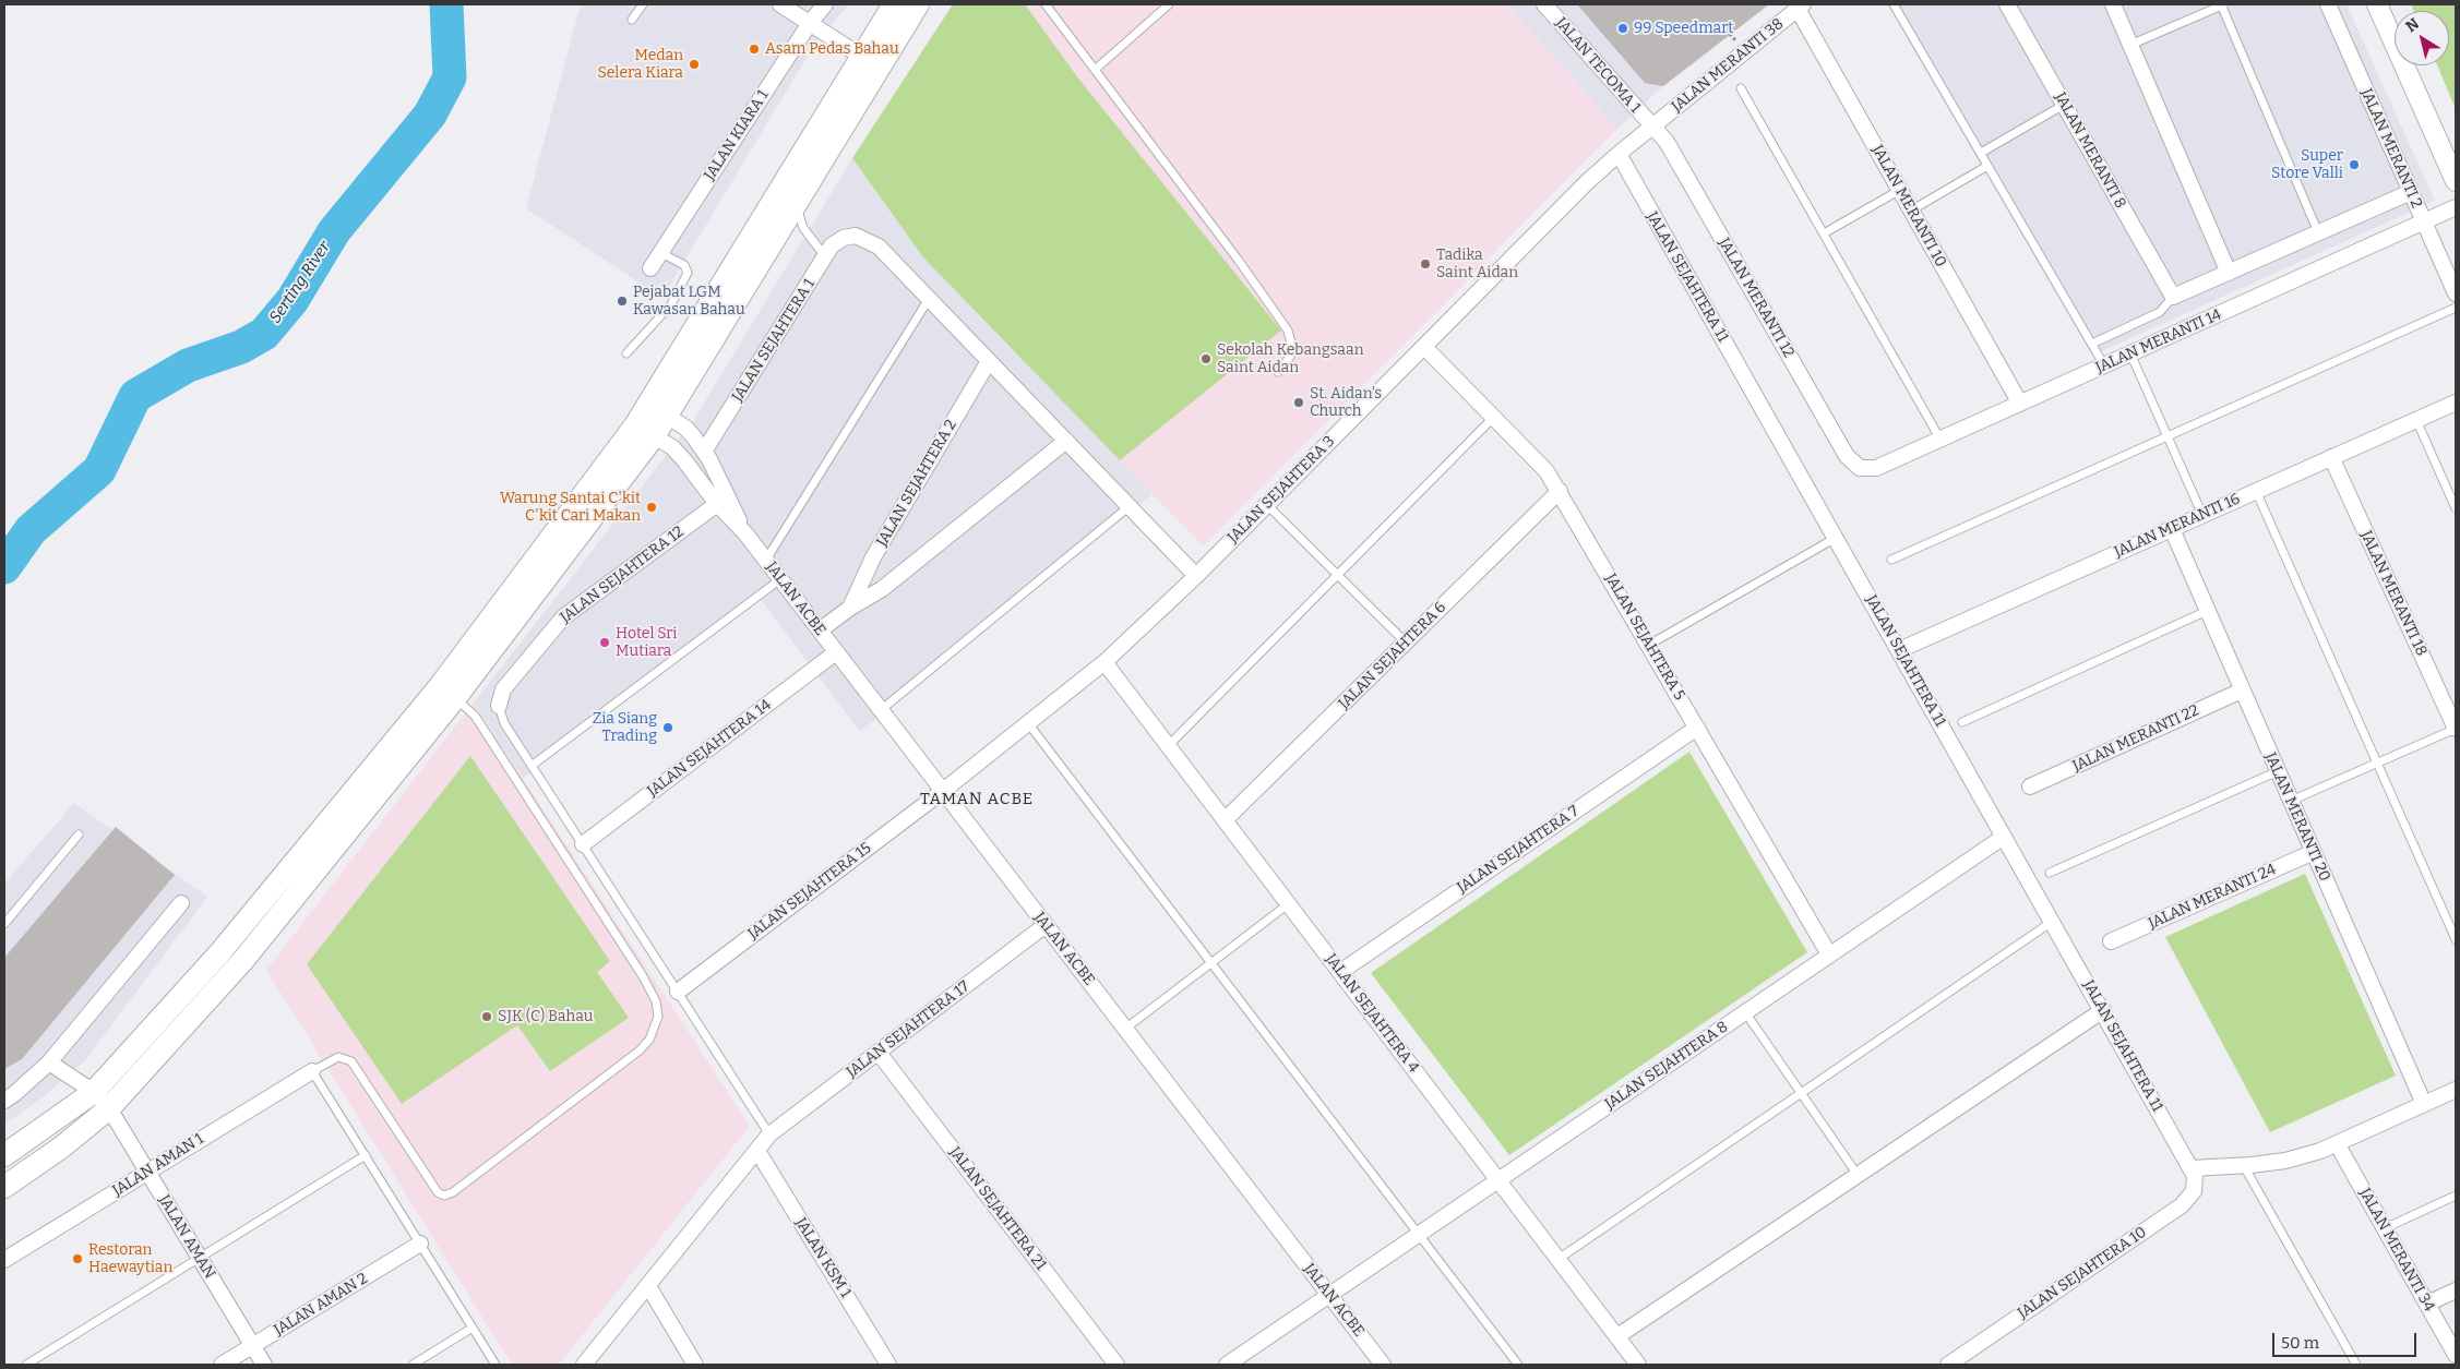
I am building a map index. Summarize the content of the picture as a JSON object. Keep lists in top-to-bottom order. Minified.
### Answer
{"streets":{"street":["JALAN TECOMA 1","JALAN MERANTI 38","JALAN KIARA 1","JALAN MERANTI 2","JALAN MERANTI 8","JALAN MERANTI 10","JALAN SEJAHTERA 11","JALAN MERANTI 12","JALAN SEJAHTERA 1","JALAN MERANTI 14","JALAN SEJAHTERA 2","JALAN SEJAHTERA 3","JALAN MERANTI 16","JALAN SEJAHTERA 12","JALAN MERANTI 18","JALAN ACBE","JALAN SEJAHTERA 5","JALAN SEJAHTERA 6","JALAN MERANTI 22","JALAN SEJAHTERA 14","JALAN MERANTI 20","JALAN SEJAHTERA 7","JALAN SEJAHTERA 15","JALAN MERANTI 24","JALAN SEJAHTERA 4","JALAN SEJAHTERA 17","JALAN SEJAHTERA 8","JALAN AMAN 1","JALAN SEJAHTERA 21","JALAN AMAN","JALAN MERANTI 34","JALAN KSM 1","JALAN SEJAHTERA 10","JALAN AMAN 2"]},"crossings":[["JALAN TECOMA 1","JALAN MERANTI 38"],["JALAN TECOMA 1","JALAN MERANTI 12"],["JALAN TECOMA 1","JALAN SEJAHTERA 3"],["JALAN MERANTI 38","JALAN MERANTI 10"],["JALAN MERANTI 38","JALAN MERANTI 12"],["JALAN MERANTI 38","JALAN SEJAHTERA 3"],["JALAN MERANTI 2","JALAN MERANTI 14"],["JALAN MERANTI 10","JALAN MERANTI 14"],["JALAN SEJAHTERA 11","JALAN SEJAHTERA 3"],["JALAN SEJAHTERA 11","JALAN MERANTI 16"],["JALAN SEJAHTERA 11","JALAN SEJAHTERA 8"],["JALAN SEJAHTERA 11","JALAN SEJAHTERA 10"],["JALAN MERANTI 12","JALAN MERANTI 14"],["JALAN MERANTI 12","JALAN SEJAHTERA 3"],["JALAN SEJAHTERA 1","JALAN ACBE"],["JALAN SEJAHTERA 2","JALAN ACBE"],["JALAN SEJAHTERA 3","JALAN ACBE"],["JALAN SEJAHTERA 3","JALAN SEJAHTERA 5"],["JALAN SEJAHTERA 3","JALAN SEJAHTERA 15"],["JALAN SEJAHTERA 3","JALAN SEJAHTERA 4"],["JALAN MERANTI 16","JALAN MERANTI 18"],["JALAN MERANTI 16","JALAN MERANTI 20"],["JALAN SEJAHTERA 12","JALAN ACBE"],["JALAN ACBE","JALAN SEJAHTERA 14"],["JALAN ACBE","JALAN SEJAHTERA 15"],["JALAN ACBE","JALAN SEJAHTERA 17"],["JALAN ACBE","JALAN SEJAHTERA 8"],["JALAN SEJAHTERA 5","JALAN SEJAHTERA 6"],["JALAN SEJAHTERA 5","JALAN SEJAHTERA 7"],["JALAN SEJAHTERA 5","JALAN SEJAHTERA 8"],["JALAN SEJAHTERA 6","JALAN SEJAHTERA 4"],["JALAN MERANTI 22","JALAN MERANTI 20"],["JALAN MERANTI 20","JALAN MERANTI 24"],["JALAN SEJAHTERA 7","JALAN SEJAHTERA 4"],["JALAN SEJAHTERA 4","JALAN SEJAHTERA 8"],["JALAN SEJAHTERA 17","JALAN SEJAHTERA 21"],["JALAN SEJAHTERA 17","JALAN KSM 1"],["JALAN AMAN 1","JALAN AMAN"],["JALAN AMAN","JALAN AMAN 2"]],"districts":["TAMAN ACBE"],"water":["Serting River"],"places":["99 Speedmart","Asam Pedas Bahau","Medan Selera Kiara","Super Store Valli","Tadika Saint Aidan","Pejabat LGM Kawasan Bahau","Sekolah Kebangsaan Saint Aidan","St. Aidan's Church","Warung Santai C'kit C'kit Cari Makan","Hotel Sri Mutiara","Zia Siang Trading","SJK (C) Bahau","Restoran Haewaytian"],"scale_bar":"50 m","north":"top left"}
